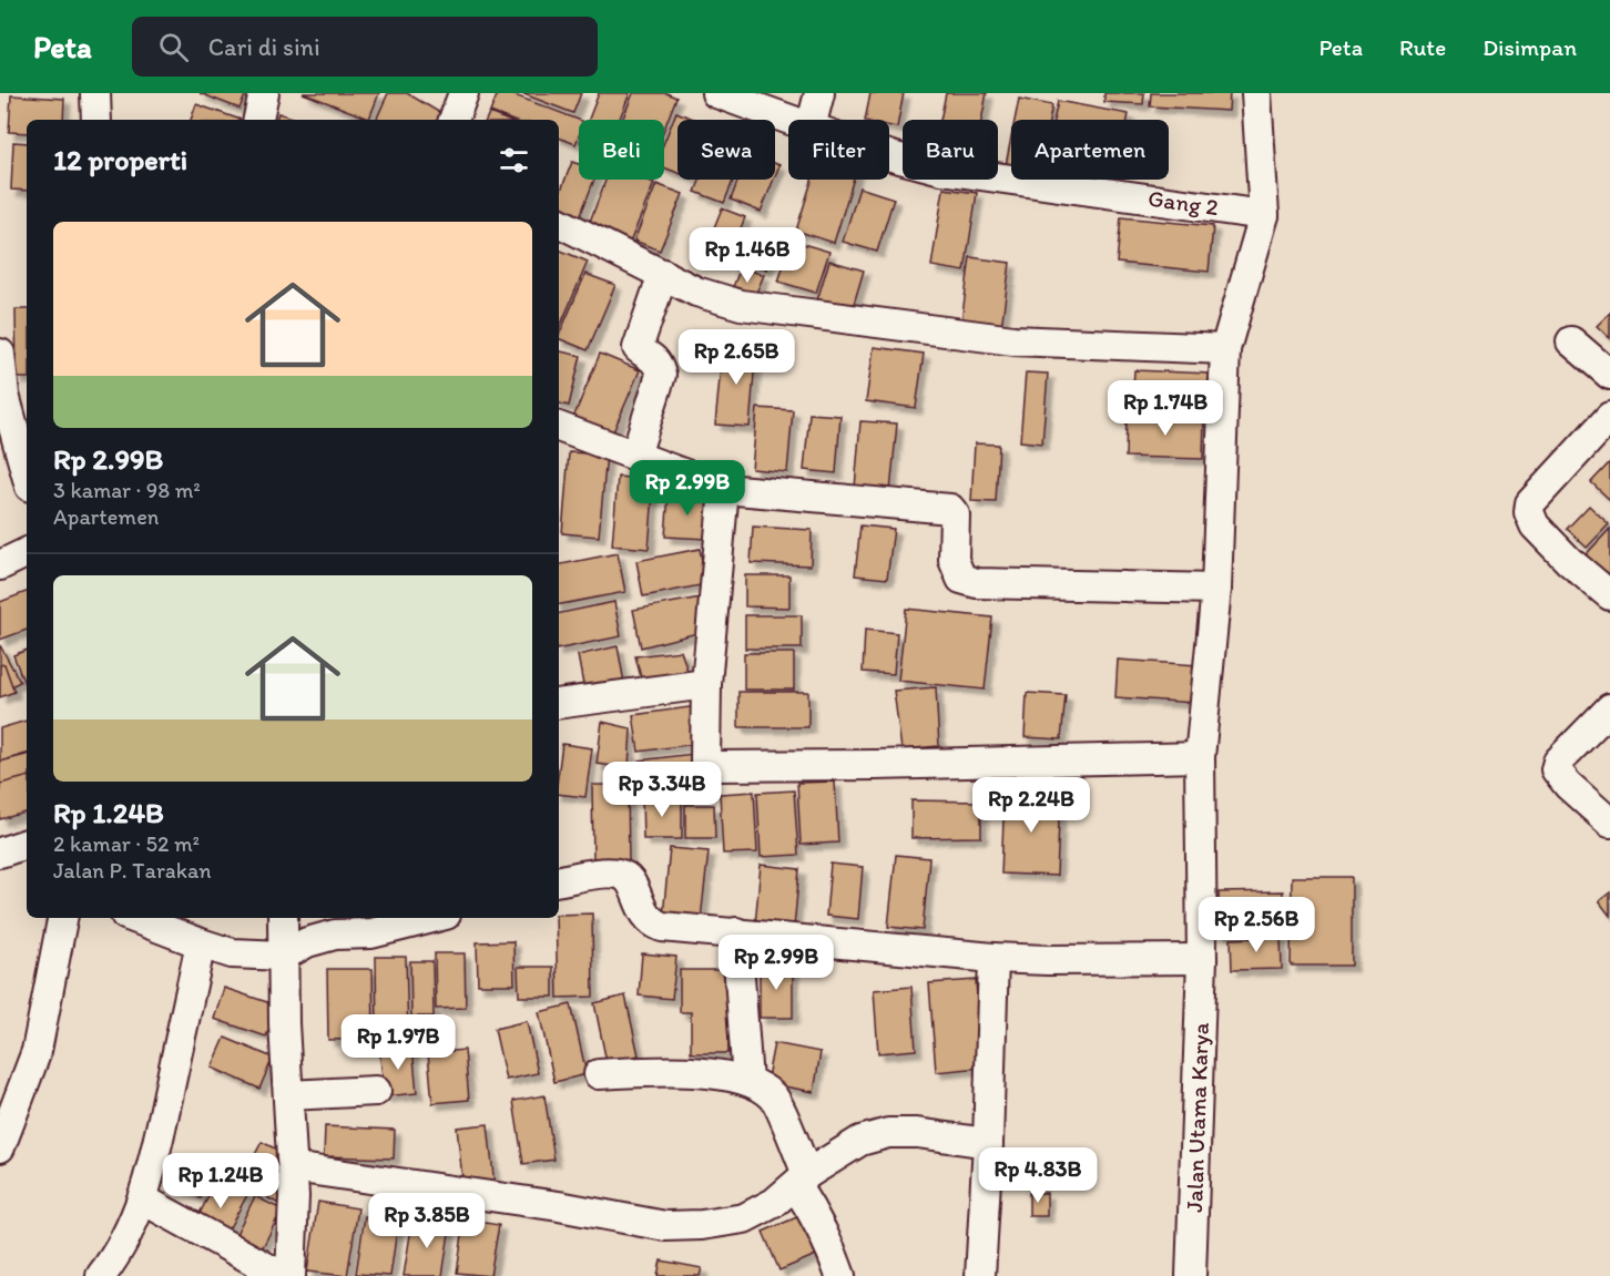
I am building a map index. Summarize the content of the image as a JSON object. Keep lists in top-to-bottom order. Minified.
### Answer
{"streets":{"street":["Gang 2","Jalan Utama Karya"]},"crossings":[["Gang 2","Jalan Utama Karya"]],"page":{"header":"Peta","search":"Cari di sini","nav":["Peta","Rute","Disimpan"],"chip":["Beli","Sewa","Filter","Baru","Apartemen"],"heading":"12 properti","list":[{"name":"Rp 2.99B","note":"3 kamar · 98 m² · Apartemen"},{"name":"Rp 1.24B","note":"2 kamar · 52 m² · Jalan P. Tarakan"}],"price":["Rp 1.46B","Rp 2.65B","Rp 1.74B","Rp 2.99B","Rp 3.34B","Rp 2.24B","Rp 2.56B","Rp 2.99B","Rp 1.97B","Rp 4.83B","Rp 1.24B","Rp 3.85B"]}}
